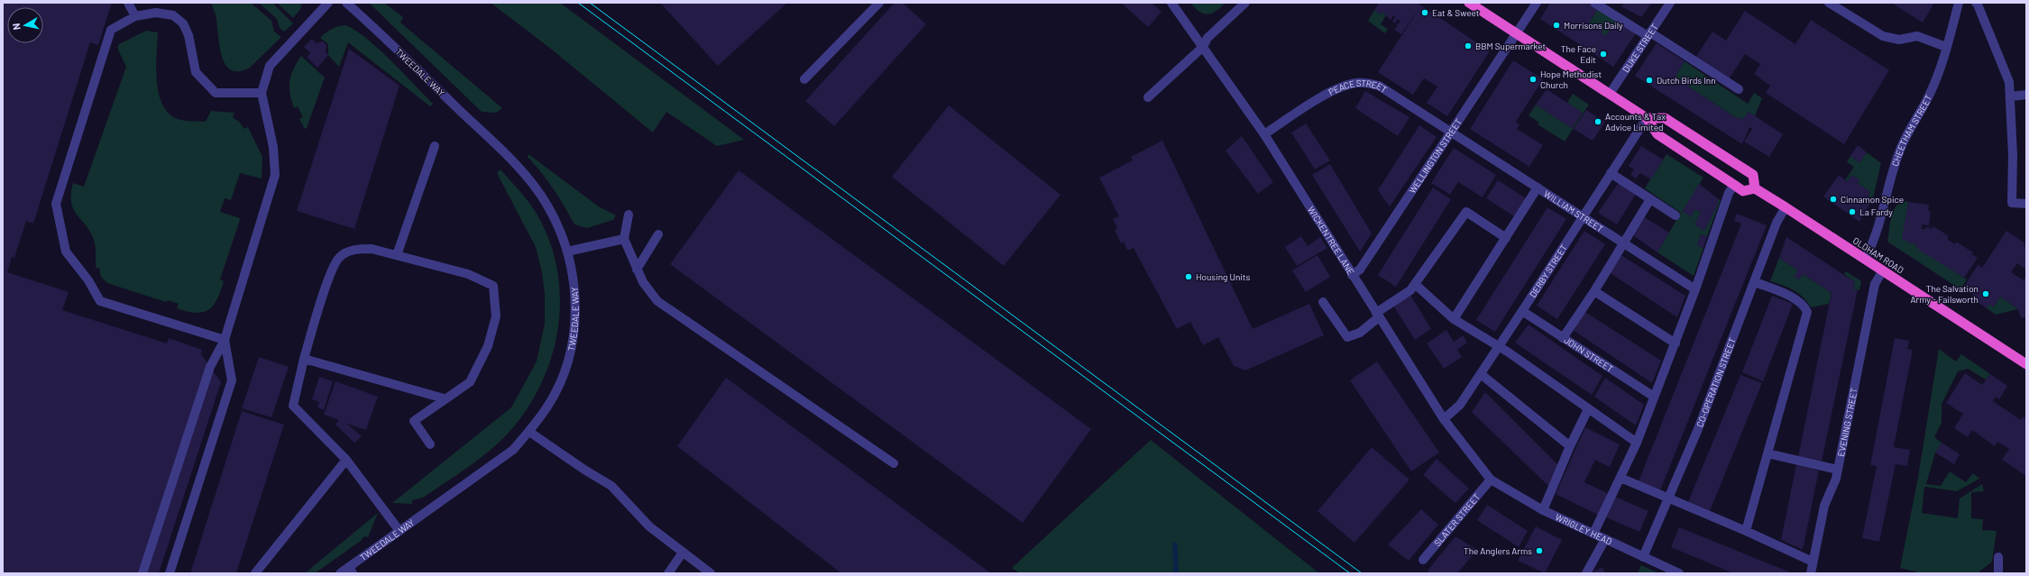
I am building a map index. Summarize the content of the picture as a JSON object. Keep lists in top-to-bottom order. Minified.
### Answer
{"streets":{"highway":["OLDHAM ROAD"],"street":["DUKE STREET","TWEEDALE WAY","PEACE STREET","CHEETHAM STREET","WELLINGTON STREET","WILLIAM STREET","WICKENTREE LANE","DERBY STREET","JOHN STREET","CO-OPERATION STREET","EVENING STREET","SLATER STREET","WRIGLEY HEAD"]},"crossings":[["DUKE STREET","OLDHAM ROAD"],["PEACE STREET","WELLINGTON STREET"],["PEACE STREET","WILLIAM STREET"],["PEACE STREET","WICKENTREE LANE"],["CHEETHAM STREET","OLDHAM ROAD"],["WELLINGTON STREET","WILLIAM STREET"],["WELLINGTON STREET","WICKENTREE LANE"],["WELLINGTON STREET","OLDHAM ROAD"],["WILLIAM STREET","DERBY STREET"],["WICKENTREE LANE","DERBY STREET"],["WICKENTREE LANE","SLATER STREET"],["WICKENTREE LANE","WRIGLEY HEAD"],["OLDHAM ROAD","DERBY STREET"],["OLDHAM ROAD","CO-OPERATION STREET"],["OLDHAM ROAD","EVENING STREET"],["DERBY STREET","JOHN STREET"],["CO-OPERATION STREET","WRIGLEY HEAD"],["SLATER STREET","WRIGLEY HEAD"]],"places":["Eat & Sweet","Morrisons Daily","BBM Supermarket","The Face Edit","Hope Methodist Church","Dutch Birds Inn","Accounts & Tax Advice Limited","Cinnamon Spice","La Fardy","Housing Units","The Salvation Army - Failsworth","The Anglers Arms"],"north":"left"}
